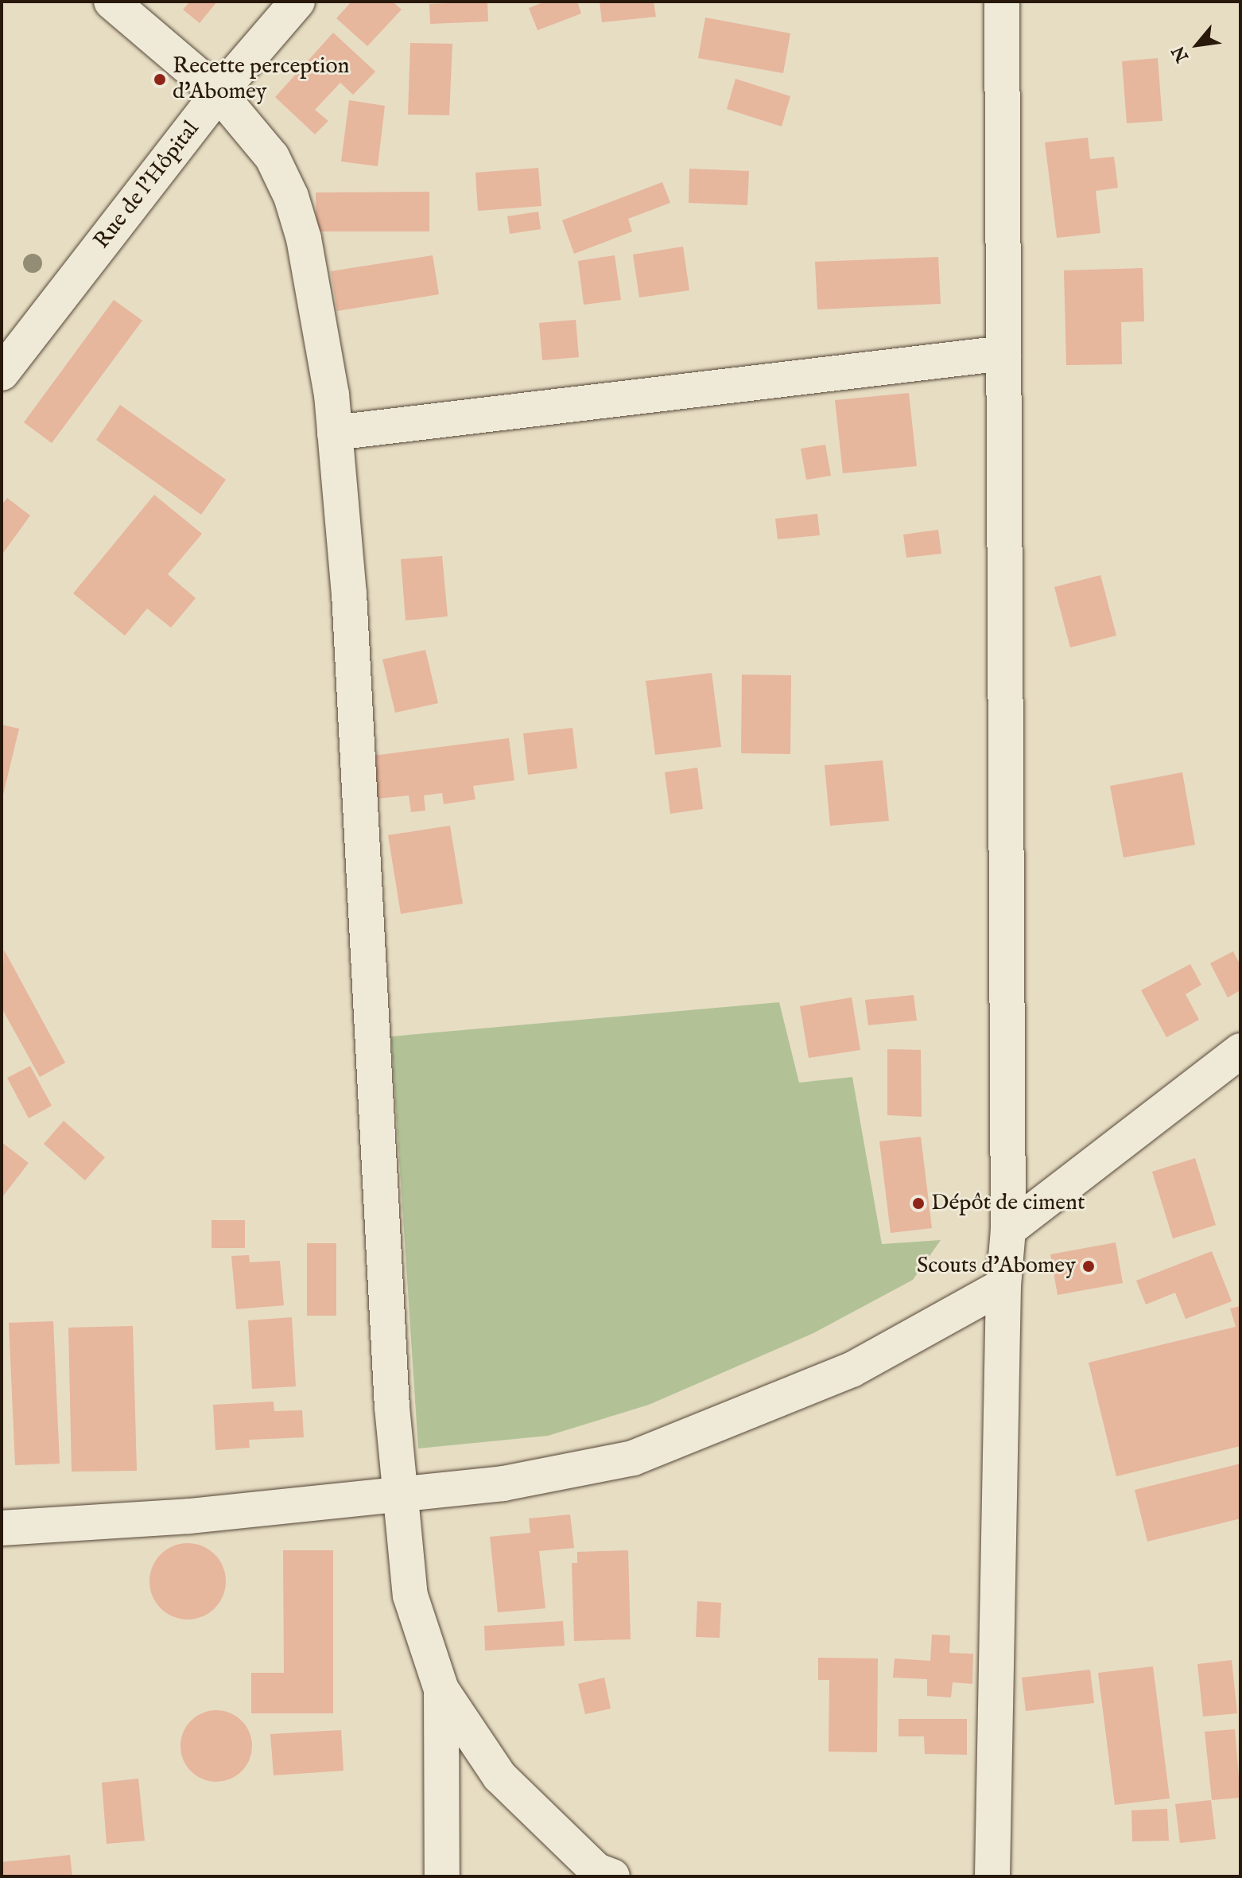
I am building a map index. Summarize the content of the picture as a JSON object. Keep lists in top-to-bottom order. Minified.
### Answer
{"streets":{"street":["Rue de l'Hôpital"]},"places":["Recette perception d'Abomey","Dépôt de ciment","Scouts d'Abomey"],"north":"bottom left"}
